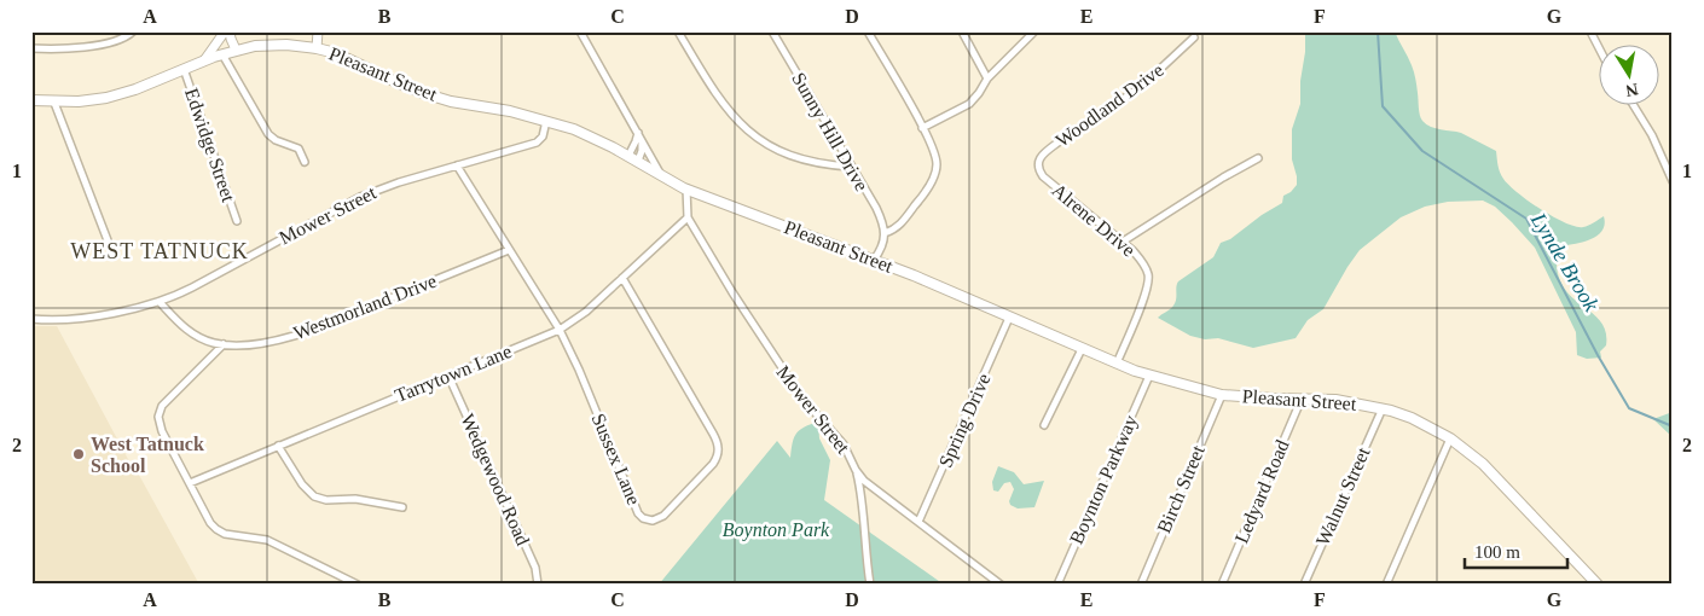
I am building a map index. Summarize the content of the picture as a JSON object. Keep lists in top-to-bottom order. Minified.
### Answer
{"streets":{"main road":["Pleasant Street"],"street":["Woodland Drive","Sunny Hill Drive","Edwidge Street","Mower Street","Alrene Drive","Westmorland Drive","Tarrytown Lane","Spring Drive","Sussex Lane","Wedgewood Road","Boynton Parkway","Birch Street","Ledyard Road","Walnut Street"]},"crossings":[["Pleasant Street","Edwidge Street"],["Pleasant Street","Mower Street"],["Pleasant Street","Alrene Drive"],["Pleasant Street","Spring Drive"],["Pleasant Street","Boynton Parkway"],["Pleasant Street","Birch Street"],["Pleasant Street","Ledyard Road"],["Pleasant Street","Walnut Street"],["Woodland Drive","Alrene Drive"],["Mower Street","Westmorland Drive"],["Mower Street","Tarrytown Lane"],["Mower Street","Spring Drive"],["Mower Street","Sussex Lane"],["Westmorland Drive","Sussex Lane"],["Tarrytown Lane","Sussex Lane"],["Tarrytown Lane","Wedgewood Road"]],"districts":["WEST TATNUCK"],"water":["Lynde Brook"],"parks":["Boynton Park"],"places":["West Tatnuck School"],"scale_bar":"100 m","north":"bottom","grid":{"columns":["A","B","C","D","E","F","G"],"rows":["1","2"]}}
